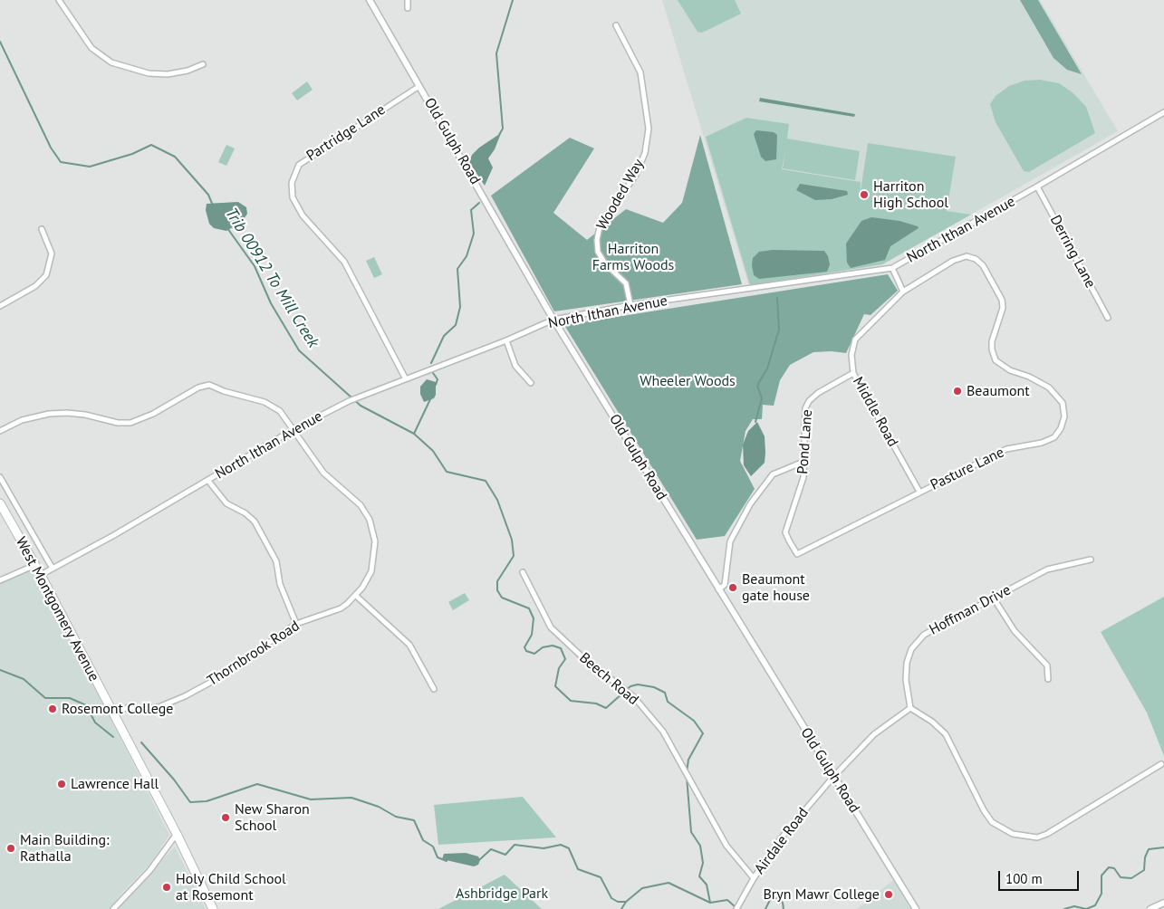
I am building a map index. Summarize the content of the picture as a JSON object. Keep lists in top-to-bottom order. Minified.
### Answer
{"streets":{"main road":["West Montgomery Avenue"],"street":["Partridge Lane","Old Gulph Road","Wooded Way","North Ithan Avenue","Derring Lane","Middle Road","Pond Lane","Pasture Lane","Hoffman Drive","Thornbrook Road","Beech Road","Airdale Road"]},"crossings":[["Partridge Lane","Old Gulph Road"],["Partridge Lane","North Ithan Avenue"],["Old Gulph Road","North Ithan Avenue"],["Old Gulph Road","Airdale Road"],["Wooded Way","North Ithan Avenue"],["North Ithan Avenue","Derring Lane"],["North Ithan Avenue","West Montgomery Avenue"],["North Ithan Avenue","Thornbrook Road"],["Middle Road","Pond Lane"],["Middle Road","Pasture Lane"],["Pond Lane","Pasture Lane"],["West Montgomery Avenue","Thornbrook Road"],["Hoffman Drive","Airdale Road"],["Beech Road","Airdale Road"]],"water":["Trib 00912 To Mill Creek"],"parks":["Harriton Farms Woods","Wheeler Woods","Ashbridge Park"],"places":["Harriton High School","Beaumont","Beaumont gate house","Rosemont College","Lawrence Hall","New Sharon School","Main Building: Rathalla","Holy Child School at Rosemont","Bryn Mawr College"],"scale_bar":"100 m"}
